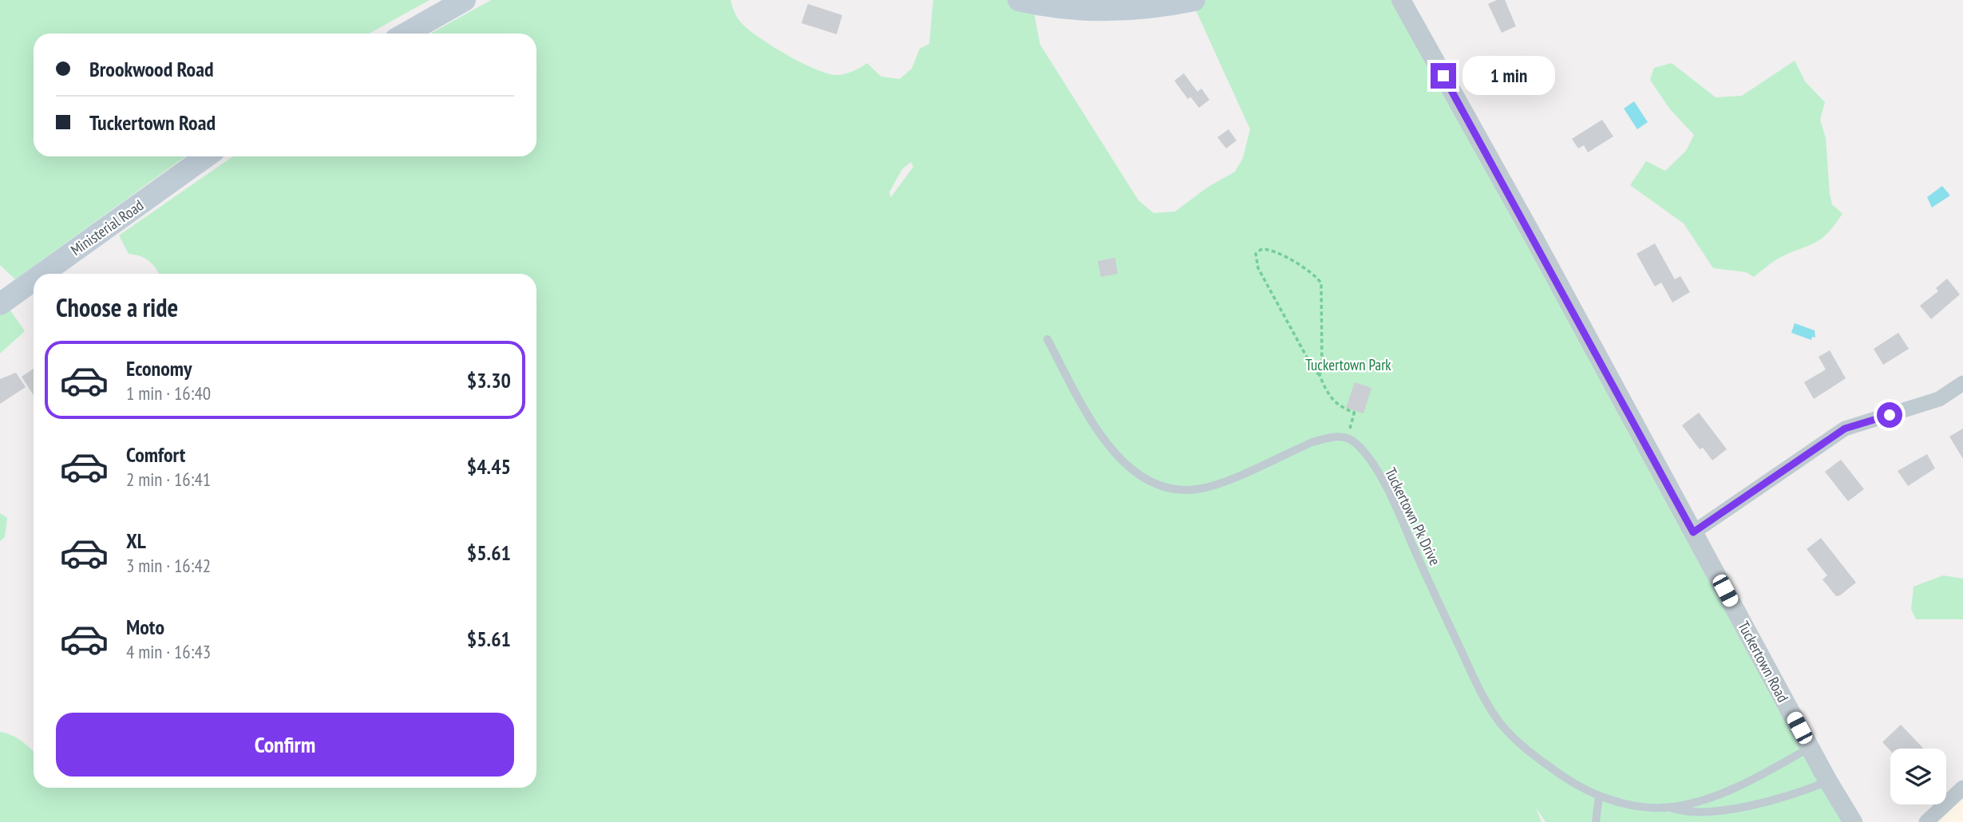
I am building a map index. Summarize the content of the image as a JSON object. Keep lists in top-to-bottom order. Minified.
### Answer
{"streets":{"main road":["Ministerial Road"],"street":["Tuckertown Road"],"lane":["Tuckertown Pk Drive"]},"crossings":[["Tuckertown Pk Drive","Tuckertown Road"]],"parks":["Tuckertown Park"],"page":{"banner":["Brookwood Road","Tuckertown Road"],"bubble":"1 min","heading":"Choose a ride","list":[{"name":"Economy","note":"1 min · 16:40","value":"$3.30"},{"name":"Comfort","note":"2 min · 16:41","value":"$4.45"},{"name":"XL","note":"3 min · 16:42","value":"$5.61"},{"name":"Moto","note":"4 min · 16:43","value":"$5.61"}],"buttons":"Confirm"}}
